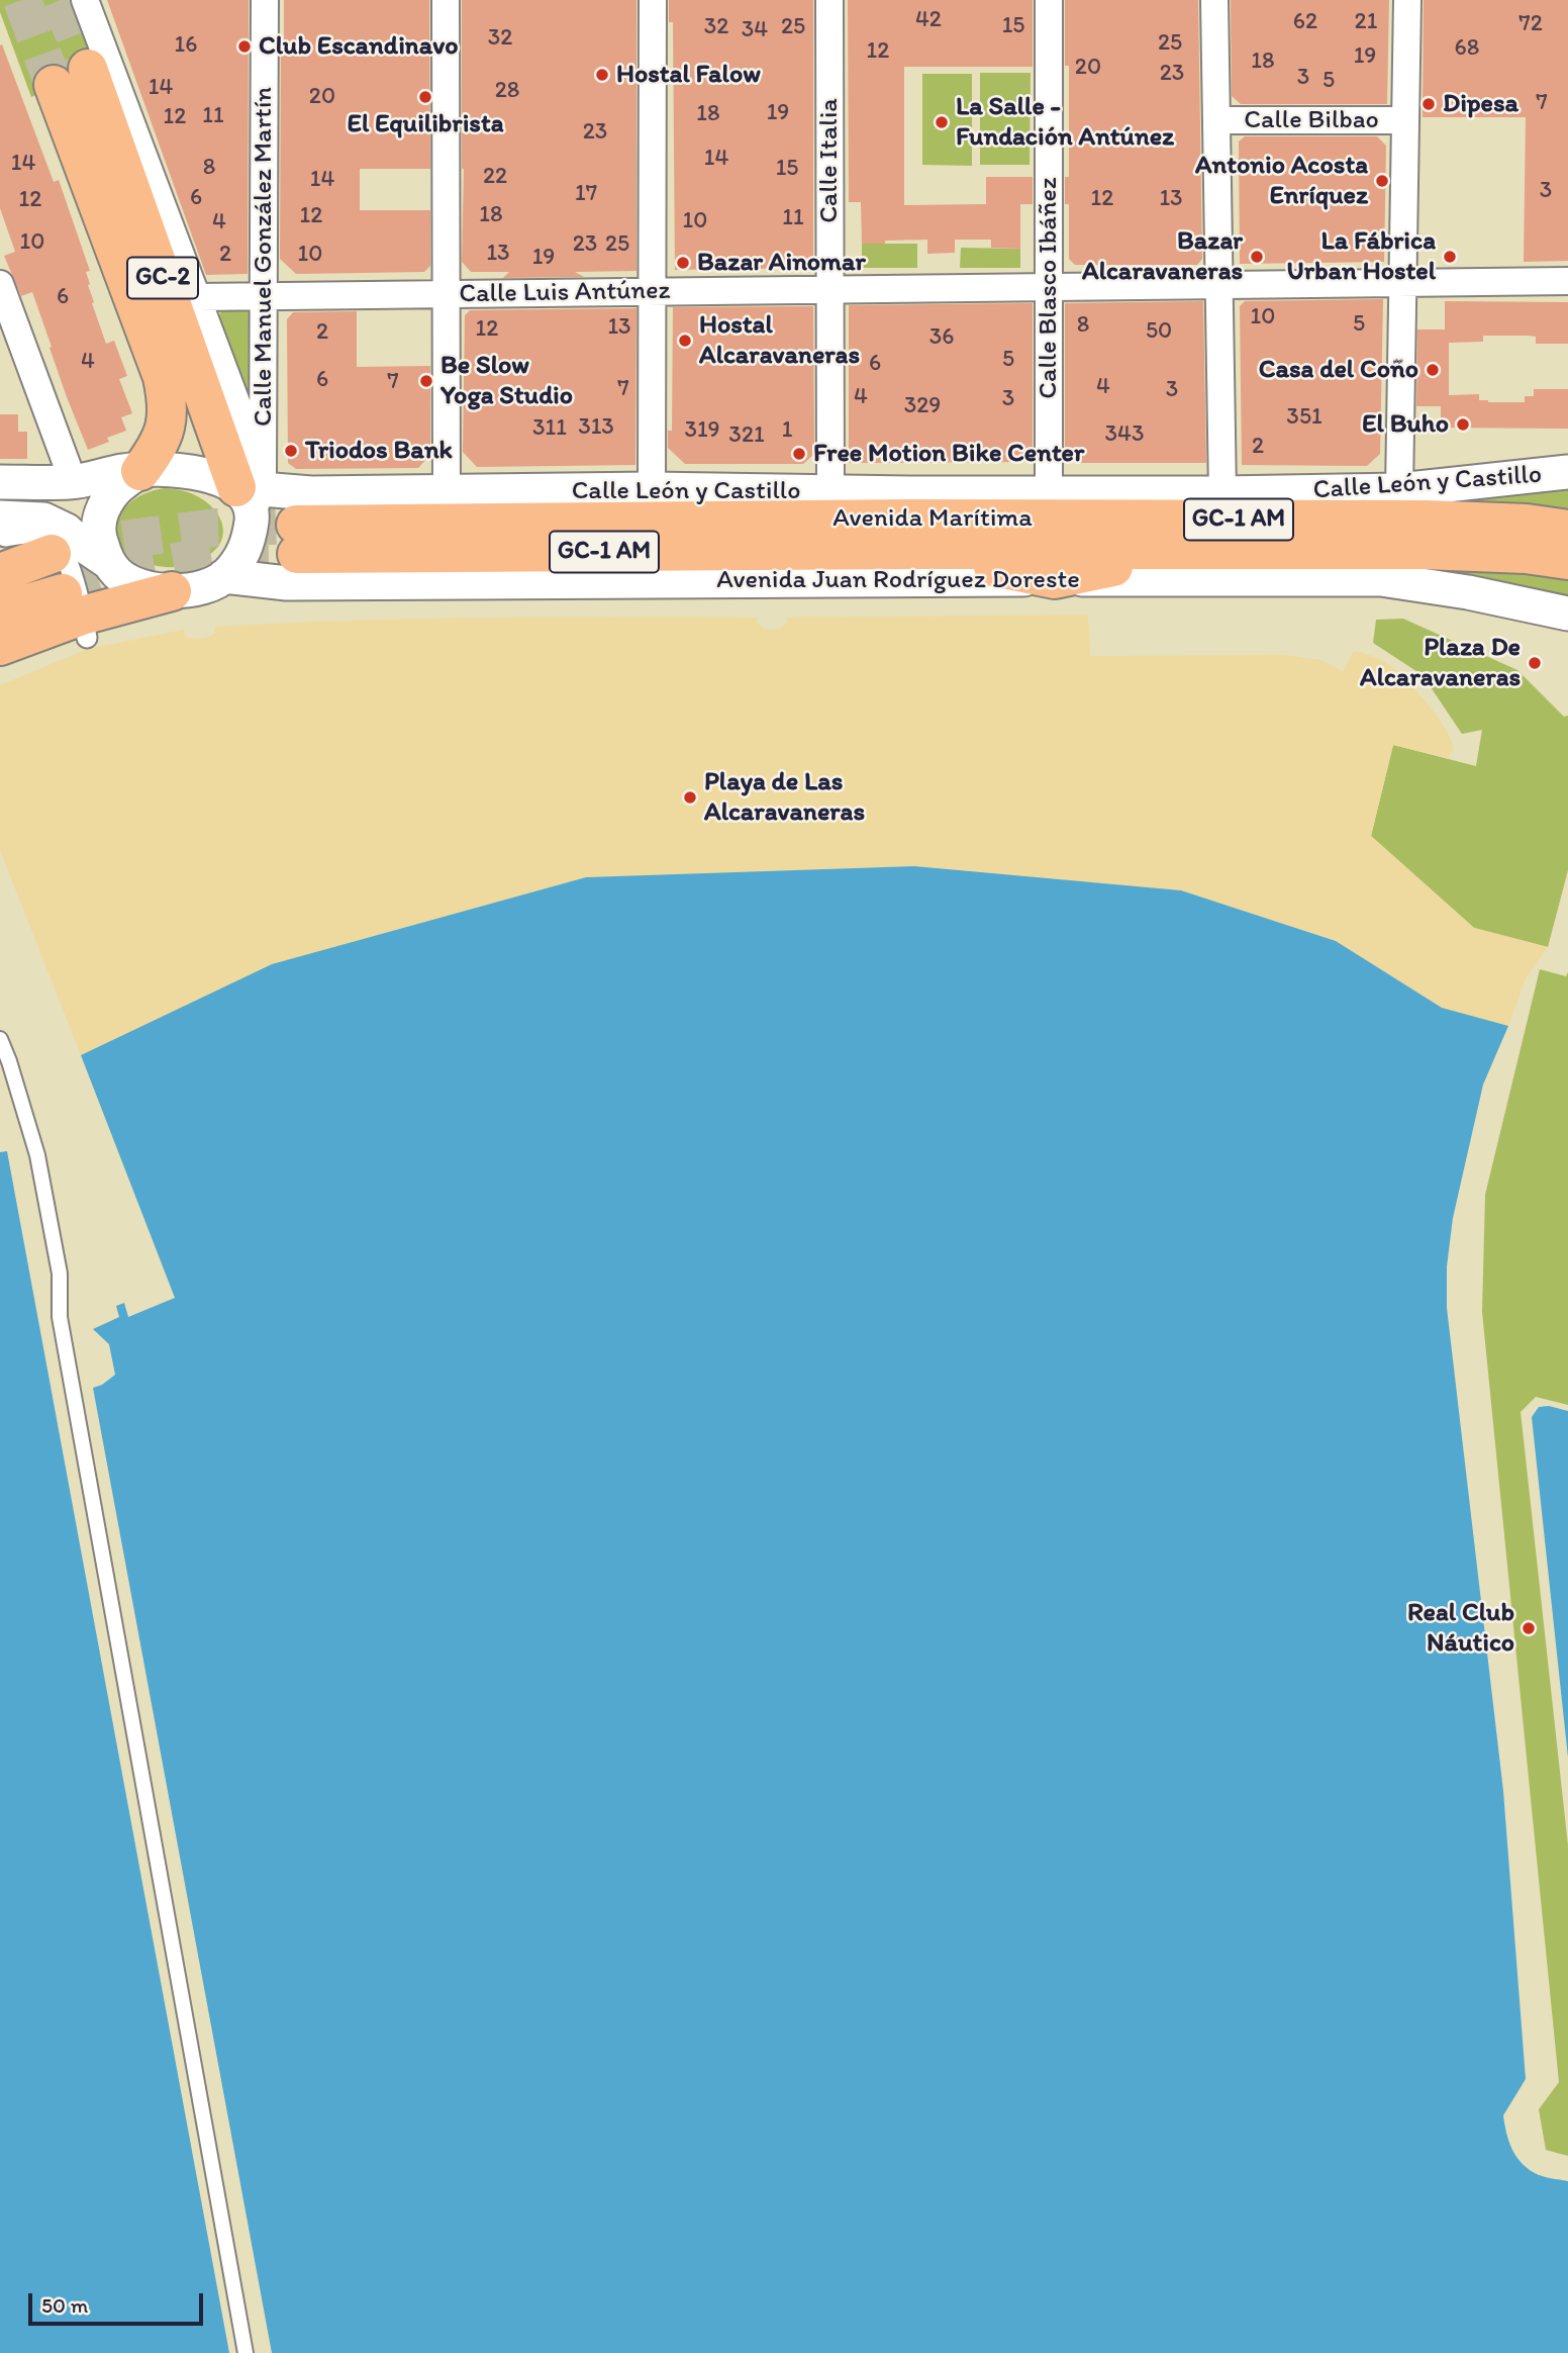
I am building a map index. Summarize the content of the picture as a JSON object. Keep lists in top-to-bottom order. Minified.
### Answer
{"streets":{"highway":["GC-2","Avenida Marítima","GC-1 AM"],"street":["Calle Bilbao","Calle Italia","Calle Manuel González Martín","Calle Blasco Ibáñez","Calle Luis Antúnez","Calle León y Castillo","Avenida Juan Rodríguez Doreste"]},"crossings":[["Calle Italia","Calle Luis Antúnez"],["Calle Italia","Calle León y Castillo"],["Calle Manuel González Martín","GC-2"],["Calle Manuel González Martín","Calle Luis Antúnez"],["Calle Manuel González Martín","Calle León y Castillo"],["Calle Manuel González Martín","Avenida Juan Rodríguez Doreste"],["GC-2","Calle León y Castillo"],["GC-2","Avenida Juan Rodríguez Doreste"],["Calle Blasco Ibáñez","Calle Luis Antúnez"],["Calle Blasco Ibáñez","Calle León y Castillo"],["Calle Blasco Ibáñez","Avenida Marítima"],["Calle León y Castillo","Avenida Marítima"],["Calle León y Castillo","Avenida Juan Rodríguez Doreste"]],"places":["Club Escandinavo","Hostal Falow","El Equilibrista","Dipesa","La Salle - Fundación Antúnez","Antonio Acosta Enríquez","Bazar Alcaravaneras","La Fábrica Urban Hostel","Bazar Ainomar","Hostal Alcaravaneras","Casa del Coño","Be Slow Yoga Studio","El Buho","Triodos Bank","Free Motion Bike Center","Plaza De Alcaravaneras","Playa de Las Alcaravaneras","Real Club Náutico"],"house_numbers":["42","62","21","72","15","32","25","34","32","25","16","68","12","19","18","20","23","3","5","14","28","20","7","19","18","11","12","23","14","14","8","15","22","14","3","17","6","12","13","12","18","12","11","10","4","10","23","25","13","2","10","19","6","10","5","8","13","12","50","2","36","5","4","6","6","7","4","7","3","4","3","329","351","313","311","319","1","343","321","2"],"scale_bar":"50 m"}
